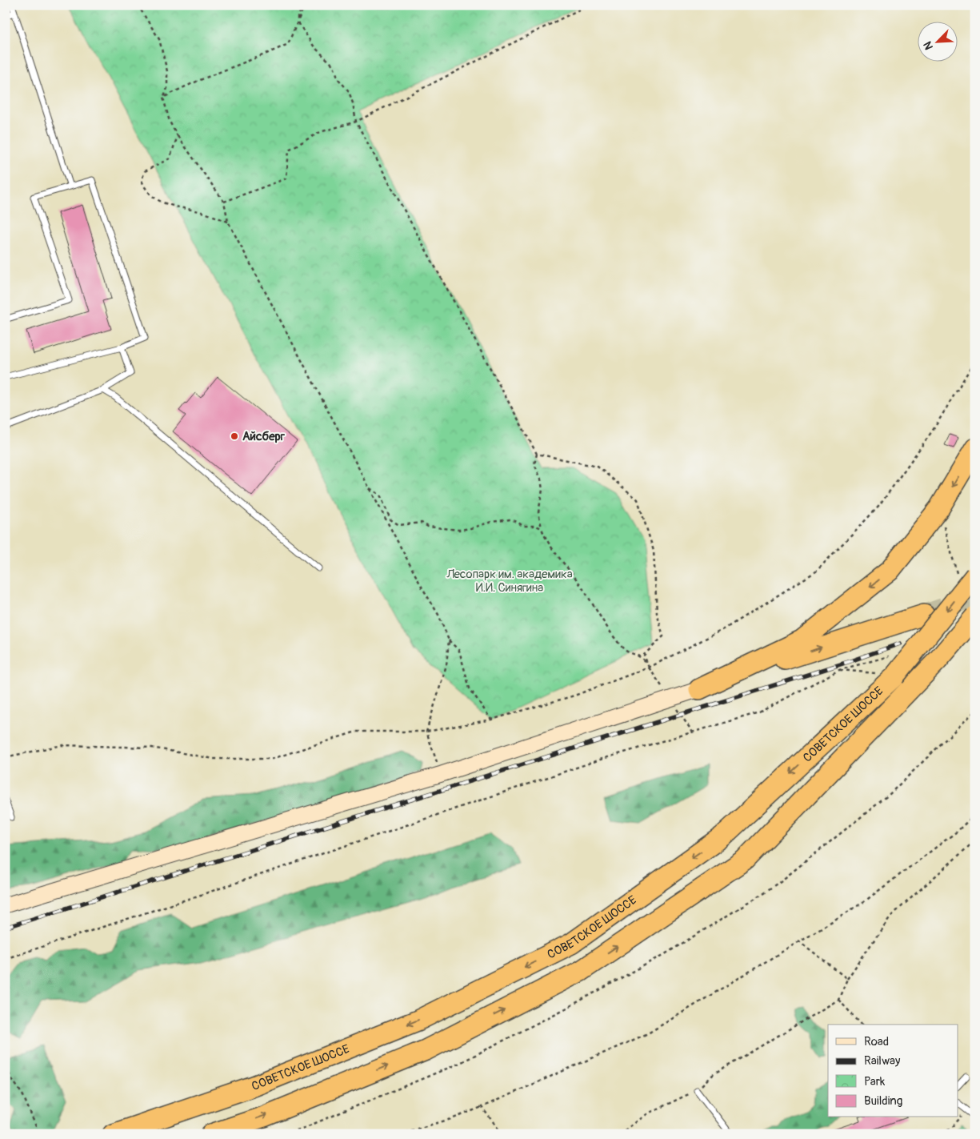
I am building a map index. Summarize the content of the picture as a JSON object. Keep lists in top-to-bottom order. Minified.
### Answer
{"streets":{"highway":["СОВЕТСКОЕ ШОССЕ"]},"parks":["Лесопарк им. академика И.И. Синягина"],"places":["Айсберг"],"legend":["Road","Railway","Park","Building"],"north":"bottom left"}
